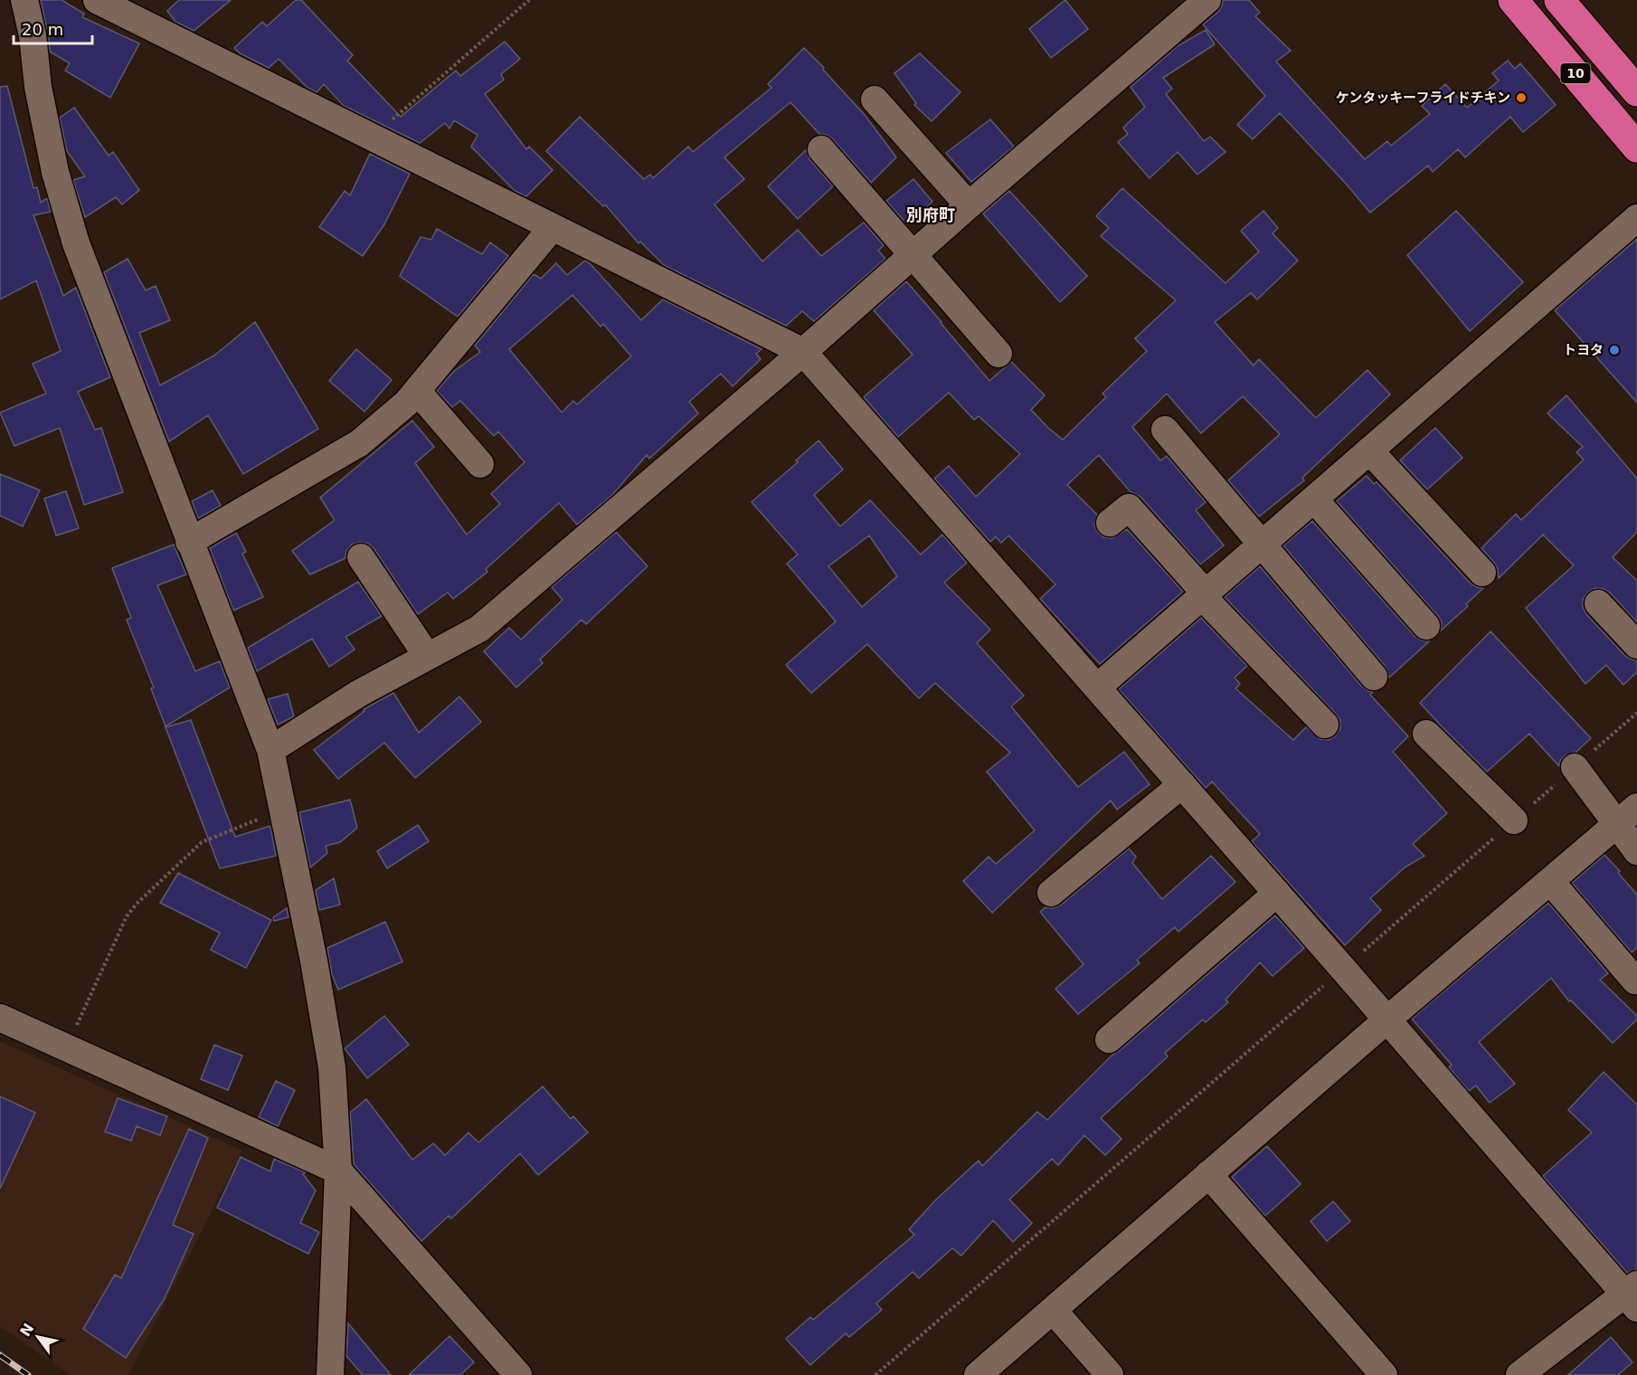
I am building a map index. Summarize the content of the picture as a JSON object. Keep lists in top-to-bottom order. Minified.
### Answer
{"streets":{"highway":["10"]},"districts":["別府町"],"places":["ケンタッキーフライドチキン","トヨタ"],"scale_bar":"20 m","north":"top left"}
